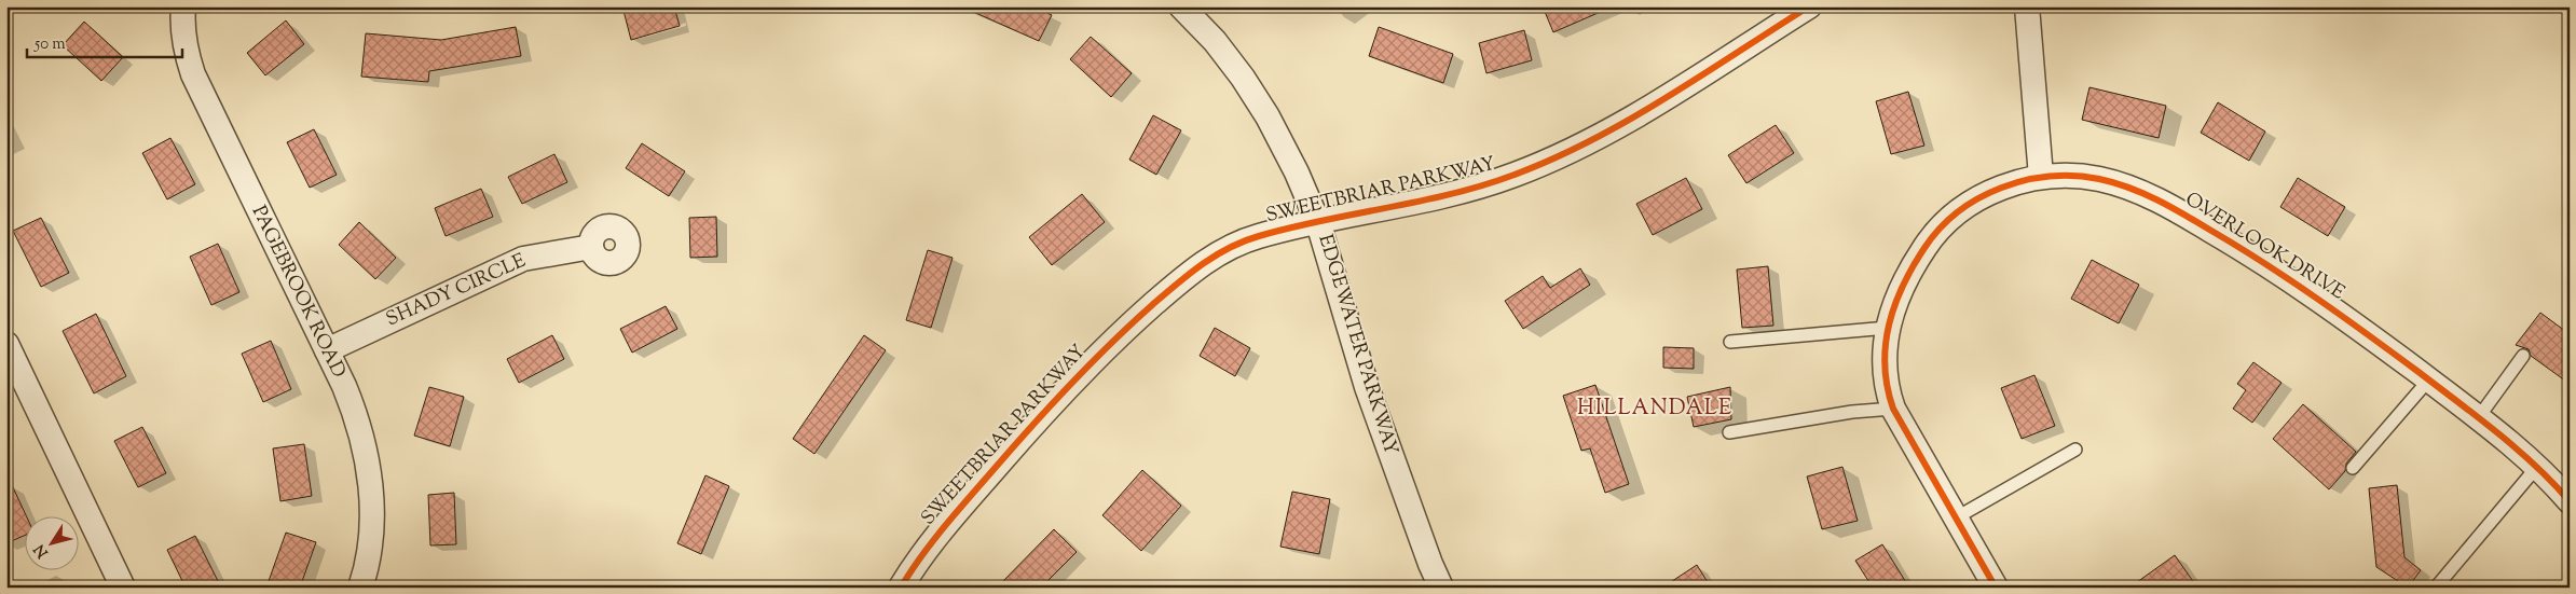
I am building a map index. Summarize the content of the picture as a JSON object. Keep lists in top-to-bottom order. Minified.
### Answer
{"streets":{"street":["SWEETBRIAR PARKWAY","OVERLOOK DRIVE","SHADY CIRCLE","PAGEBROOK ROAD","EDGEWATER PARKWAY"]},"crossings":[["SWEETBRIAR PARKWAY","EDGEWATER PARKWAY"],["SHADY CIRCLE","PAGEBROOK ROAD"]],"districts":["HILLANDALE"],"scale_bar":"50 m","north":"bottom left"}
